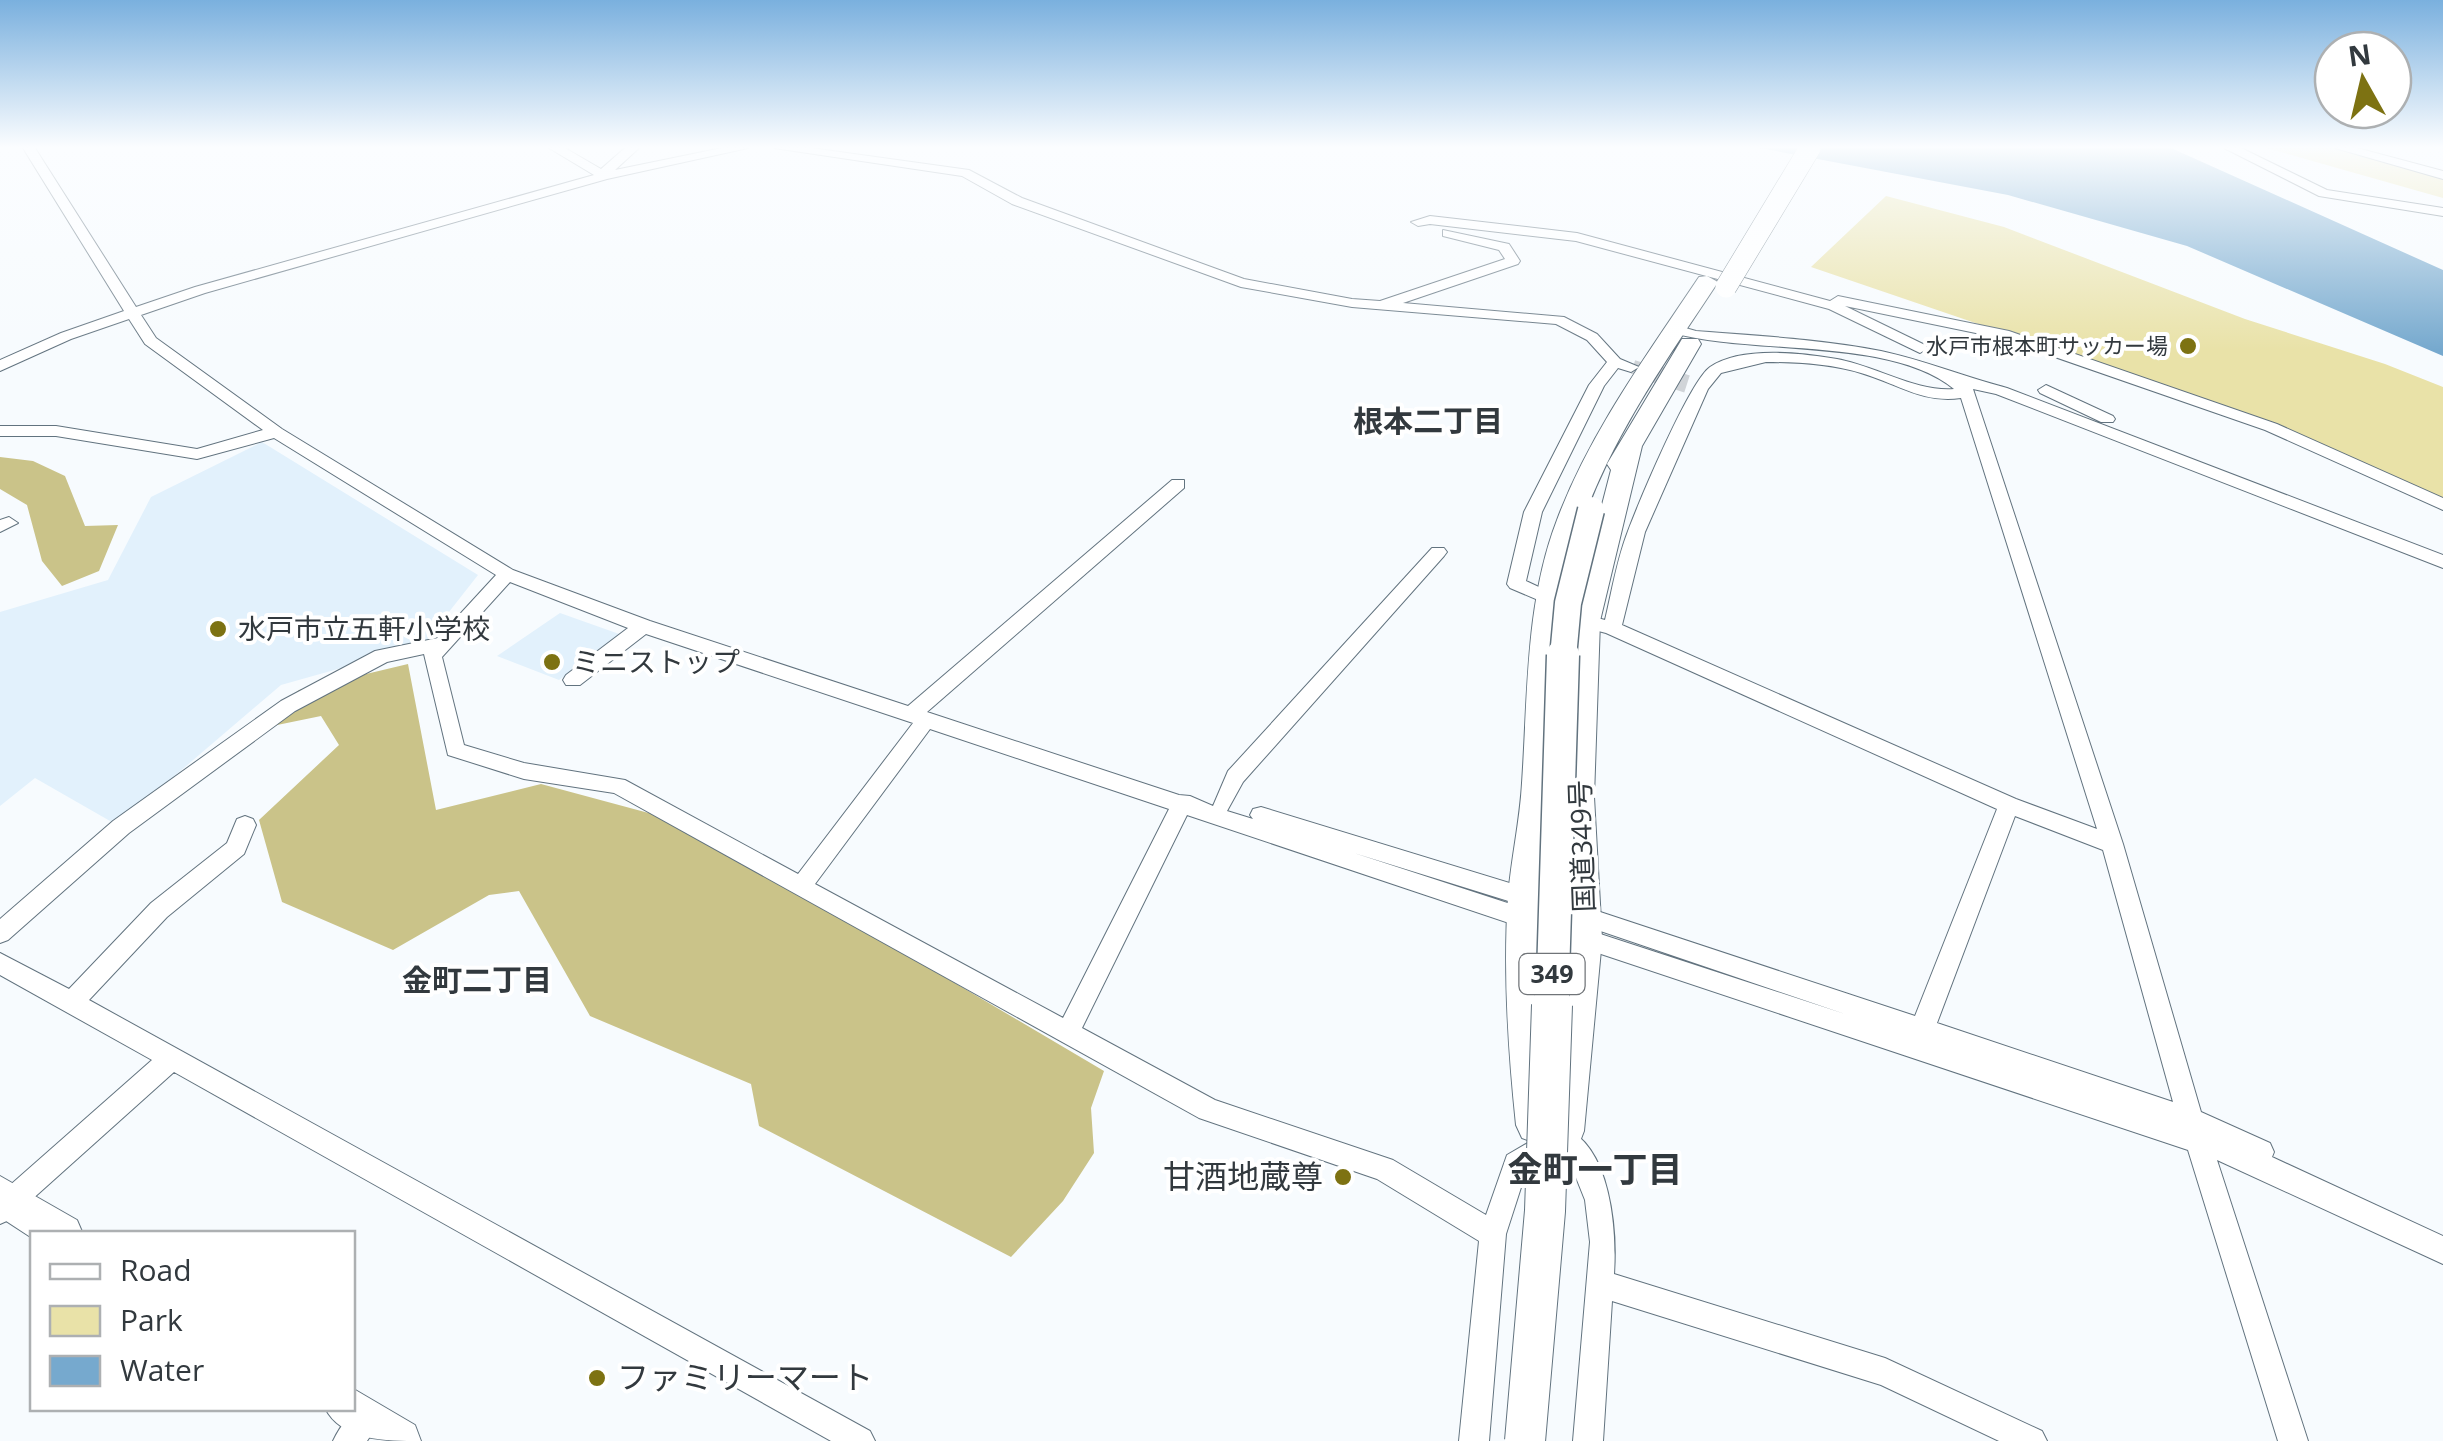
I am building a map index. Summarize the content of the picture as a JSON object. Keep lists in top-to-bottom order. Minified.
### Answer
{"streets":{"highway":["国道349号","349"]},"districts":["根本二丁目","金町二丁目","金町一丁目"],"places":["水戸市根本町サッカー場","水戸市立五軒小学校","ミニストップ","甘酒地蔵尊","ファミリーマート"],"legend":["Road","Park","Water"],"north":"top"}
